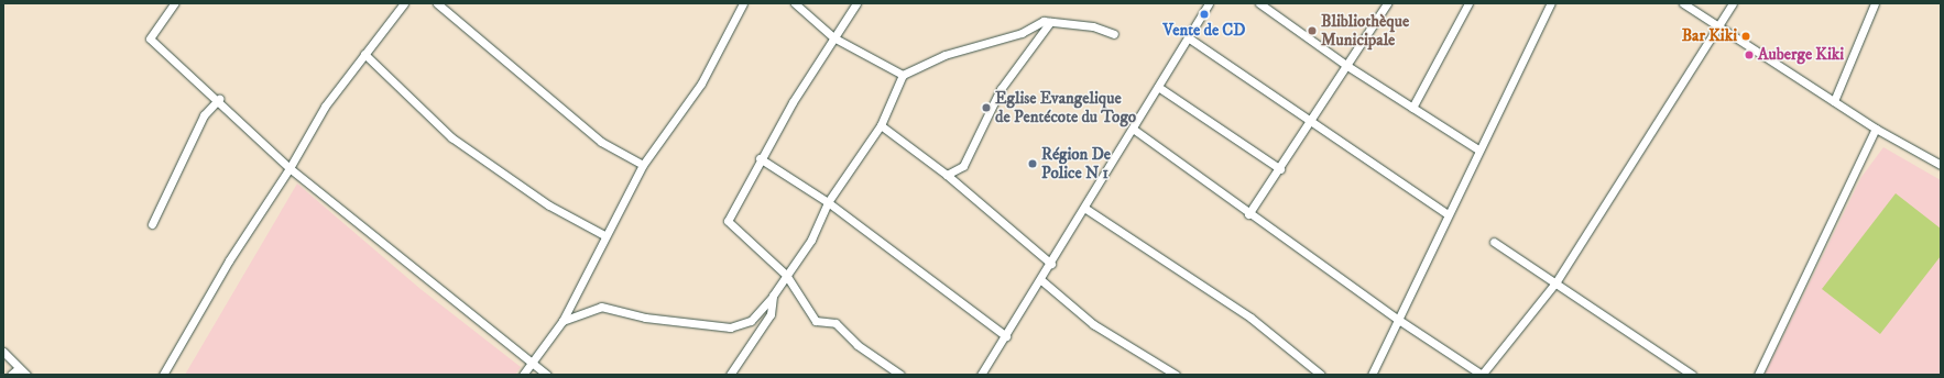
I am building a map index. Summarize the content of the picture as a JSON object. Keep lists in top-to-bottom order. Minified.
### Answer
{"places":["Vente de CD","Blibliothèque Municipale","Bar Kiki","Auberge Kiki","Eglise Evangelique de Pentécote du Togo","Région De Police N 1"]}
